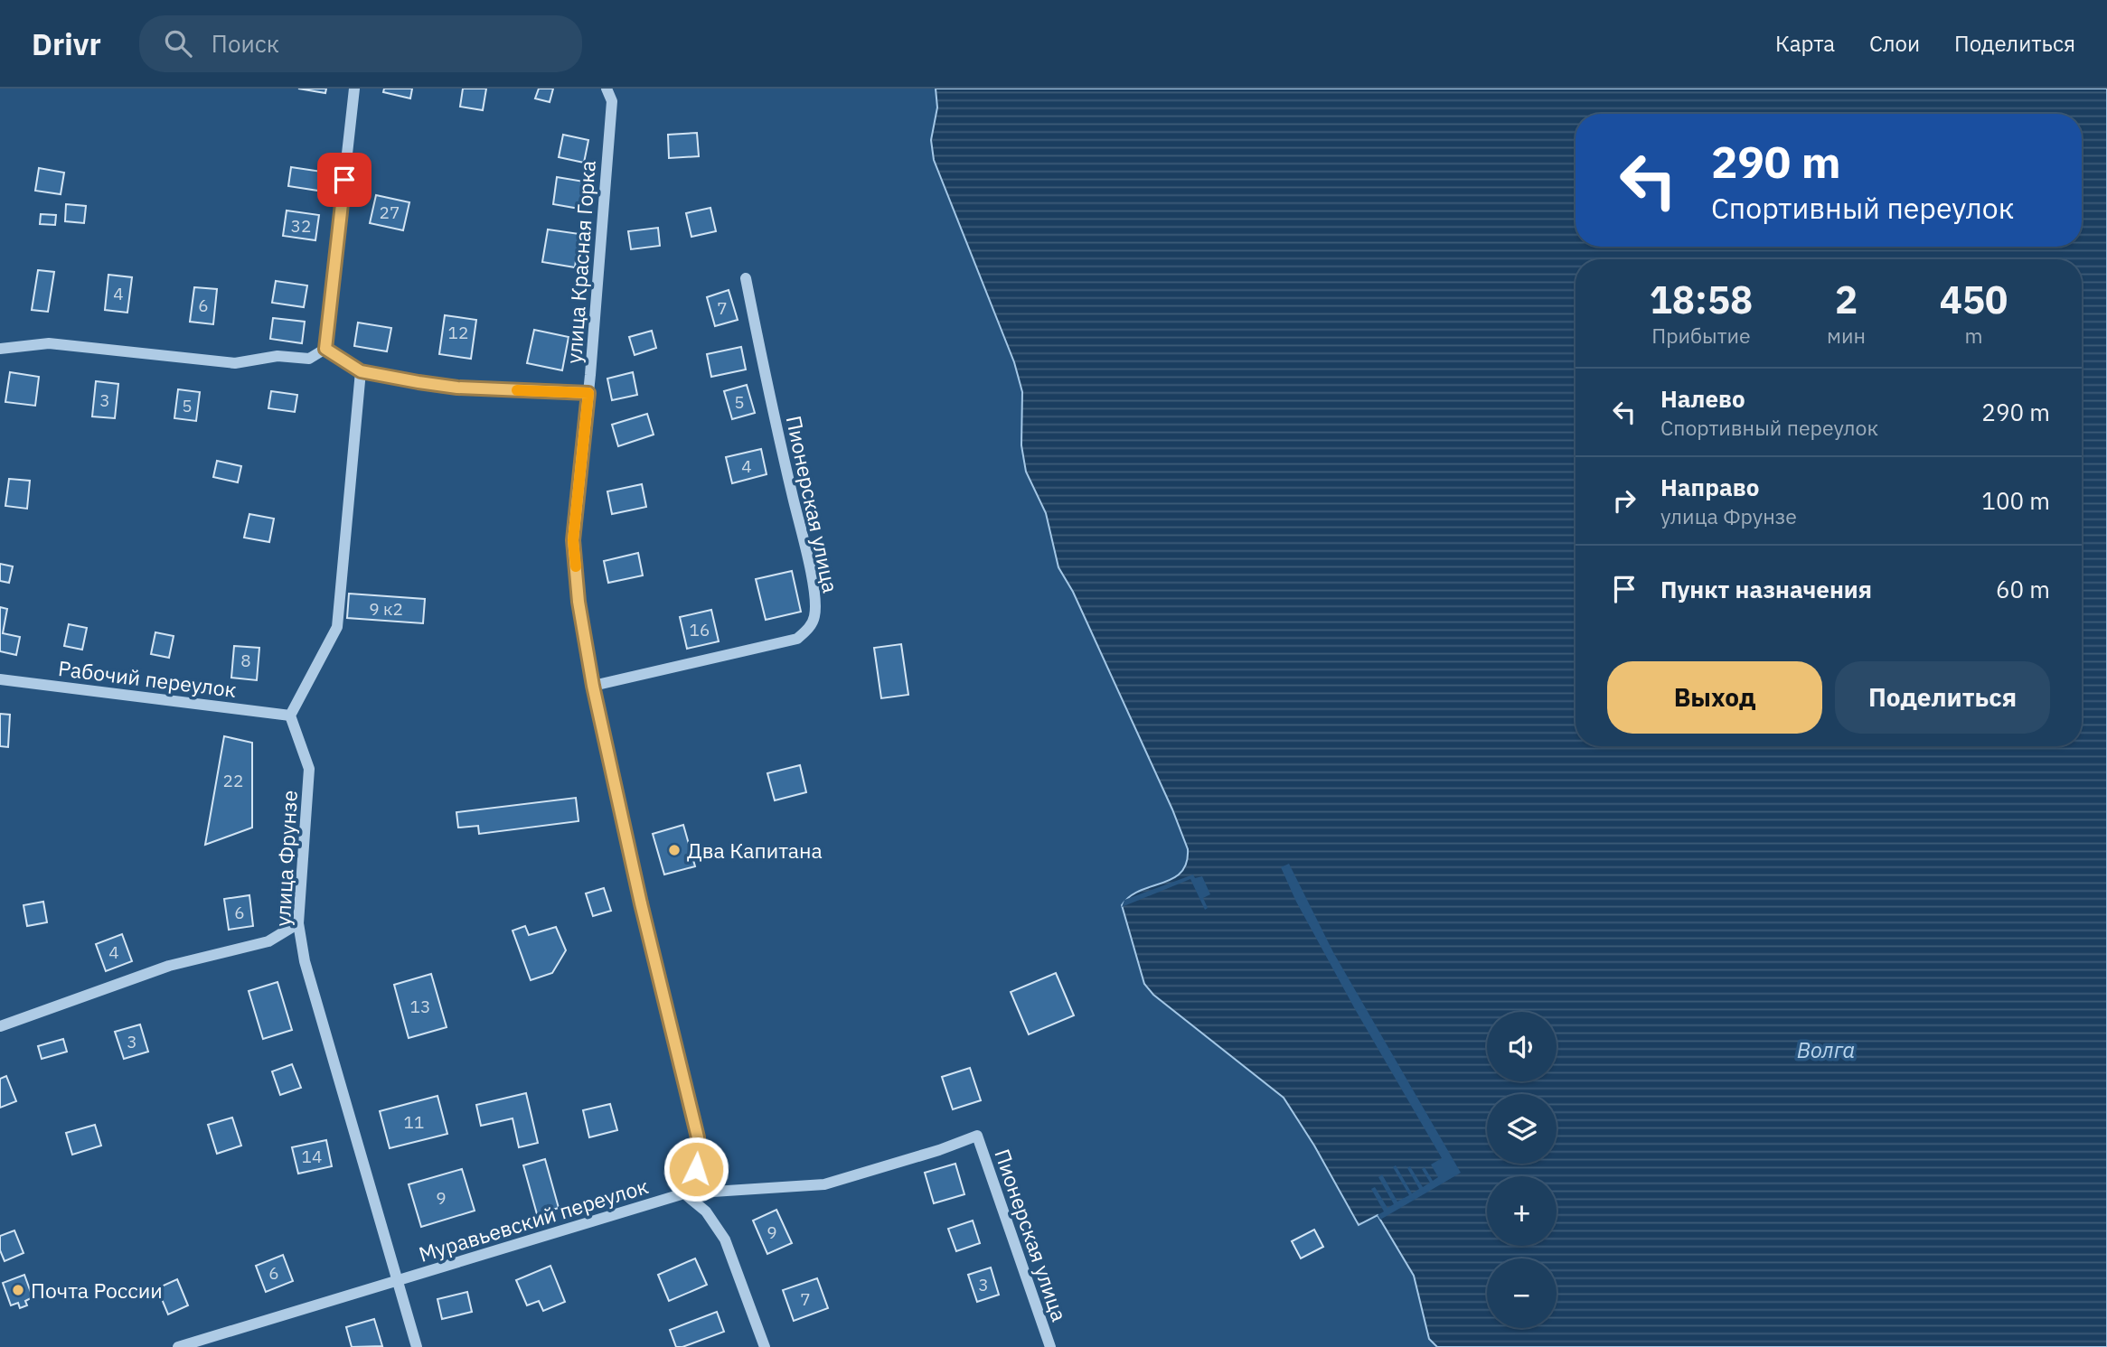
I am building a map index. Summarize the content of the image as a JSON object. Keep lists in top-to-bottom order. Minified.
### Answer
{"streets":{"street":["улица Красная Горка","Пионерская улица","Рабочий переулок","улица Фрунзе","Муравьевский переулок"]},"crossings":[["улица Красная Горка","Пионерская улица"],["улица Красная Горка","Муравьевский переулок"],["Пионерская улица","Муравьевский переулок"],["Рабочий переулок","улица Фрунзе"],["улица Фрунзе","Муравьевский переулок"]],"water":["Волга"],"places":["Два Капитана","Почта России"],"house_numbers":["27","32","4","6","7","12","3","5","5","4","9 к2","16","8","22","6","4","13","3","11","14","9","9","6","3","7"],"page":{"header":"Drivr","search":"Поиск","nav":["Карта","Слои","Поделиться"],"turn":["290 m","Спортивный переулок"],"eta":["18:58","Прибытие","2","мин","450","m"],"list":[{"name":"Налево","note":"Спортивный переулок","value":"290 m"},{"name":"Направо","note":"улица Фрунзе","value":"100 m"},{"name":"Пункт назначения","value":"60 m"}],"buttons":["Выход","Поделиться"],"map_buttons":["+","−"]}}
